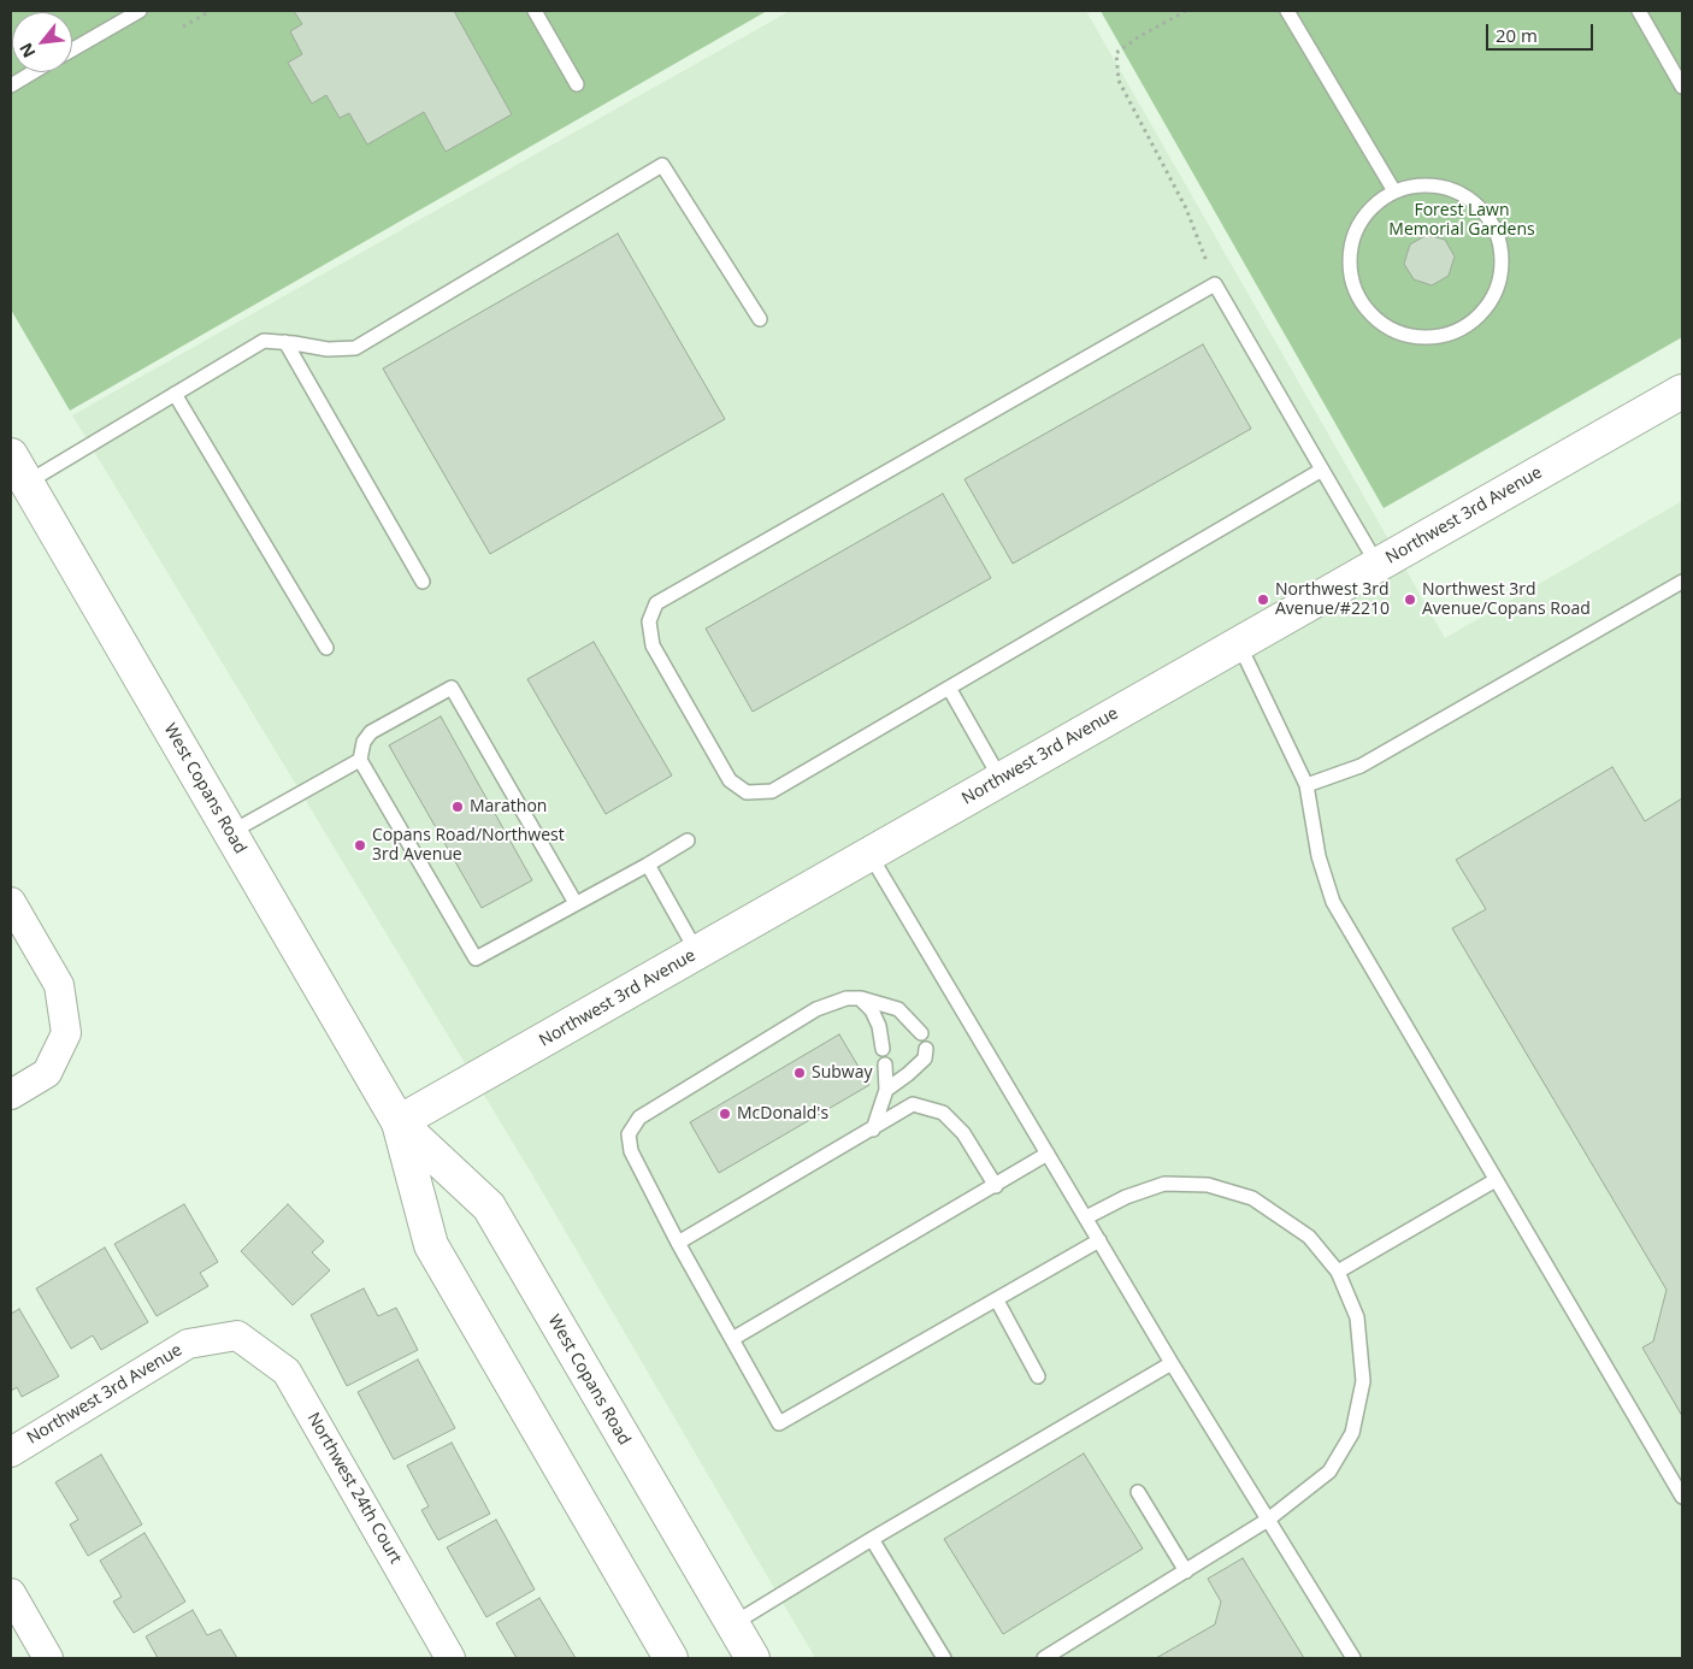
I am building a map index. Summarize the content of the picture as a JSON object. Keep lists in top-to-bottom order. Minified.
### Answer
{"streets":{"main road":["Northwest 3rd Avenue","West Copans Road"],"street":["Northwest 24th Court"]},"crossings":[["Northwest 3rd Avenue","West Copans Road"],["Northwest 3rd Avenue","Northwest 24th Court"]],"parks":["Forest Lawn Memorial Gardens"],"places":["Northwest 3rd Avenue/#2210","Northwest 3rd Avenue/Copans Road","Marathon","Copans Road/Northwest 3rd Avenue","Subway","McDonald's"],"scale_bar":"20 m","north":"bottom left"}
